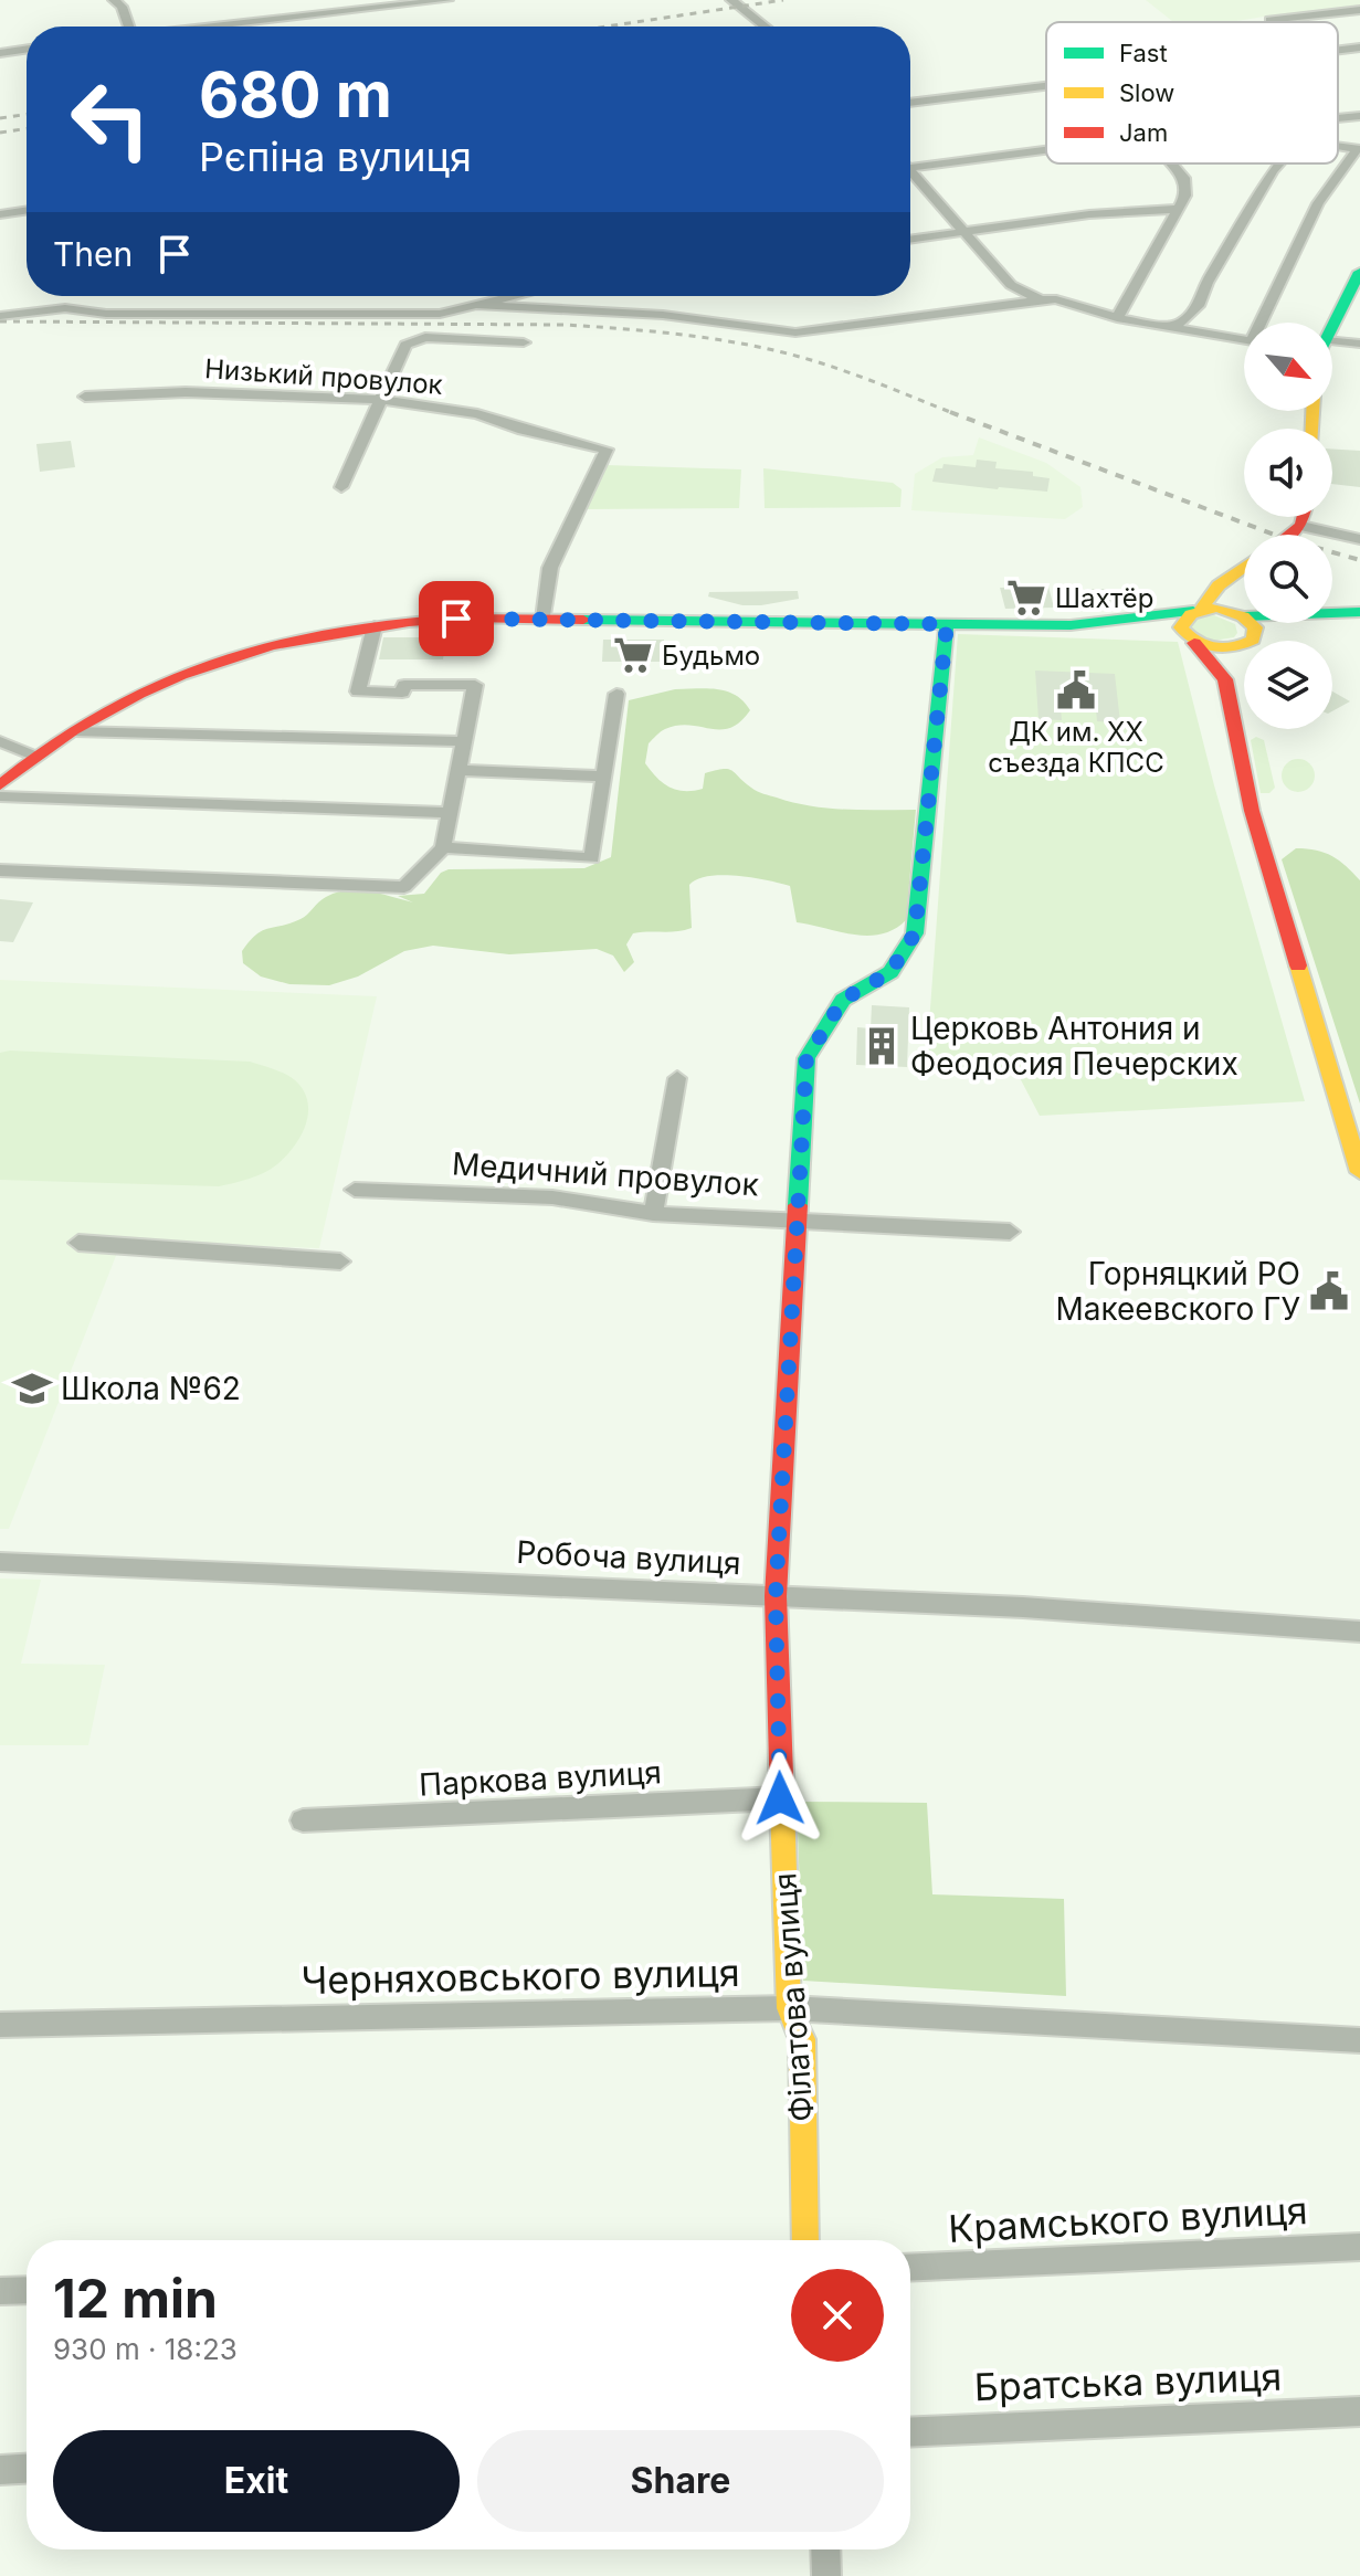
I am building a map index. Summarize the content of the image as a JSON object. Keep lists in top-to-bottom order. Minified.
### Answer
{"streets":{"street":["Низький провулок","Медичний провулок","Робоча вулиця","Паркова вулиця","Черняховського вулиця","Філатова вулиця","Крамського вулиця","Братська вулиця"]},"crossings":[["Медичний провулок","Філатова вулиця"],["Робоча вулиця","Філатова вулиця"],["Паркова вулиця","Філатова вулиця"],["Черняховського вулиця","Філатова вулиця"]],"places":{"supermarket":["Шахтёр","Будьмо"],"public building":["ДК им. XX съезда КПСС","Горняцкий РО Макеевского ГУ"],"building":["Церковь Антония и Феодосия Печерских"],"school or university":["Школа №62"]},"legend":["Fast","Slow","Jam"],"north":"bottom right","page":{"turn":["680 m","Рєпіна вулиця"],"then":"Then","heading":["12 min","930 m · 18:23"],"buttons":["Exit","Share"]}}
